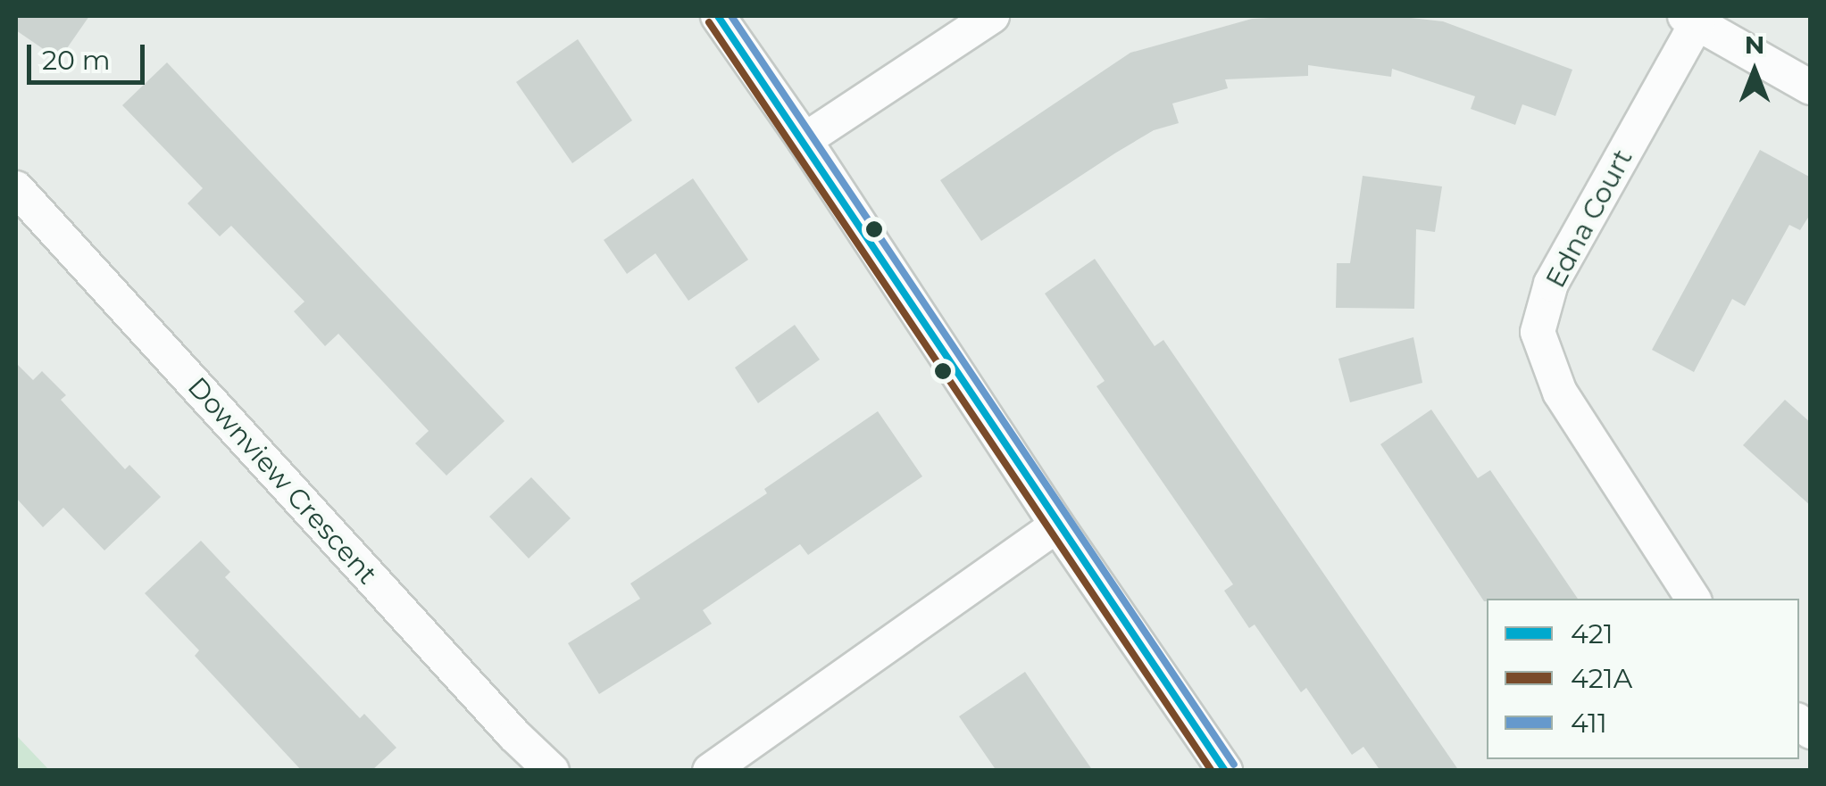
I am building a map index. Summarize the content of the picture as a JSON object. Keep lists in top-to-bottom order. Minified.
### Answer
{"streets":{"street":["Edna Court","Downview Crescent"]},"lines":["transit line 421","transit line 411","transit line 421A"],"legend":["421","421A","411"],"scale_bar":"20 m","north":"top"}
